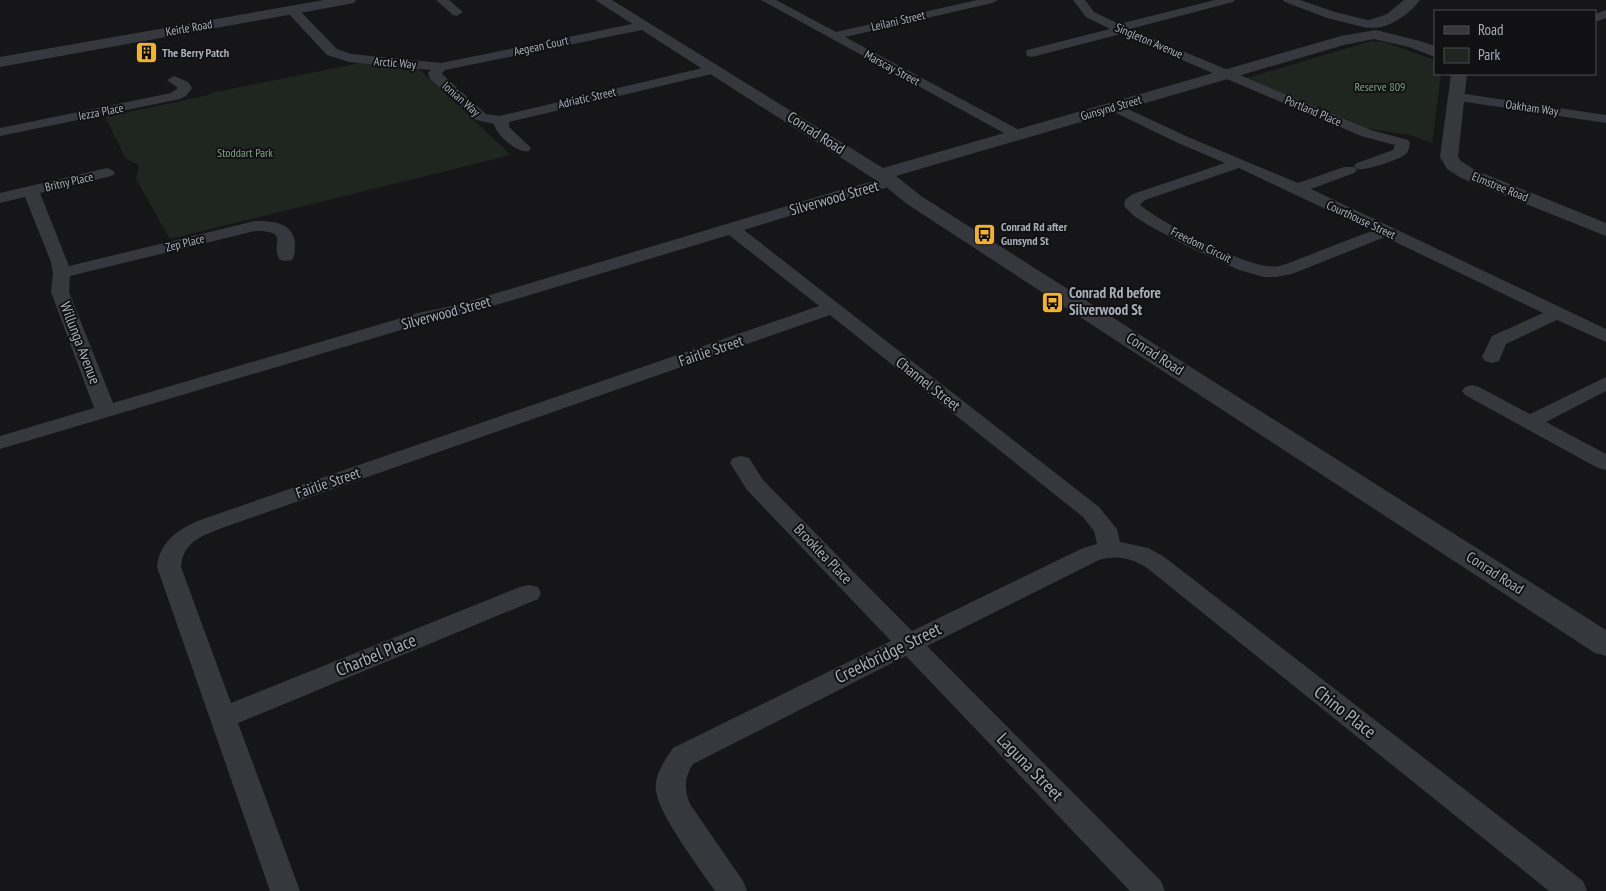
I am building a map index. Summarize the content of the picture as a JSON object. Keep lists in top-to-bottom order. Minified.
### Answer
{"streets":{"street":["Leilani Street","Keirle Road","Singleton Avenue","Aegean Court","Arctic Way","Marscay Street","Adriatic Street","Ionian Way","Gunsynd Street","Oakham Way","Portland Place","Iezza Place","Conrad Road","Britny Place","Elmstree Road","Silverwood Street","Courthouse Street","Zep Place","Freedom Circuit","Willunga Avenue","Fairlie Street","Channel Street","Brooklea Place","Creekbridge Street","Charbel Place","Chino Place","Laguna Street"]},"crossings":[["Leilani Street","Marscay Street"],["Keirle Road","Arctic Way"],["Singleton Avenue","Gunsynd Street"],["Singleton Avenue","Portland Place"],["Aegean Court","Arctic Way"],["Aegean Court","Ionian Way"],["Aegean Court","Conrad Road"],["Arctic Way","Ionian Way"],["Marscay Street","Gunsynd Street"],["Adriatic Street","Ionian Way"],["Adriatic Street","Conrad Road"],["Gunsynd Street","Portland Place"],["Gunsynd Street","Conrad Road"],["Gunsynd Street","Silverwood Street"],["Gunsynd Street","Courthouse Street"],["Oakham Way","Elmstree Road"],["Portland Place","Courthouse Street"],["Conrad Road","Silverwood Street"],["Britny Place","Willunga Avenue"],["Silverwood Street","Willunga Avenue"],["Silverwood Street","Channel Street"],["Courthouse Street","Freedom Circuit"],["Zep Place","Willunga Avenue"],["Fairlie Street","Channel Street"],["Fairlie Street","Charbel Place"],["Channel Street","Creekbridge Street"],["Channel Street","Chino Place"],["Brooklea Place","Creekbridge Street"],["Brooklea Place","Laguna Street"],["Creekbridge Street","Chino Place"],["Creekbridge Street","Laguna Street"]],"parks":["Reserve 809","Stoddart Park"],"places":{"building":["The Berry Patch"],"bus stop":["Conrad Rd after Gunsynd St","Conrad Rd before Silverwood St"]},"legend":["Road","Park"]}
